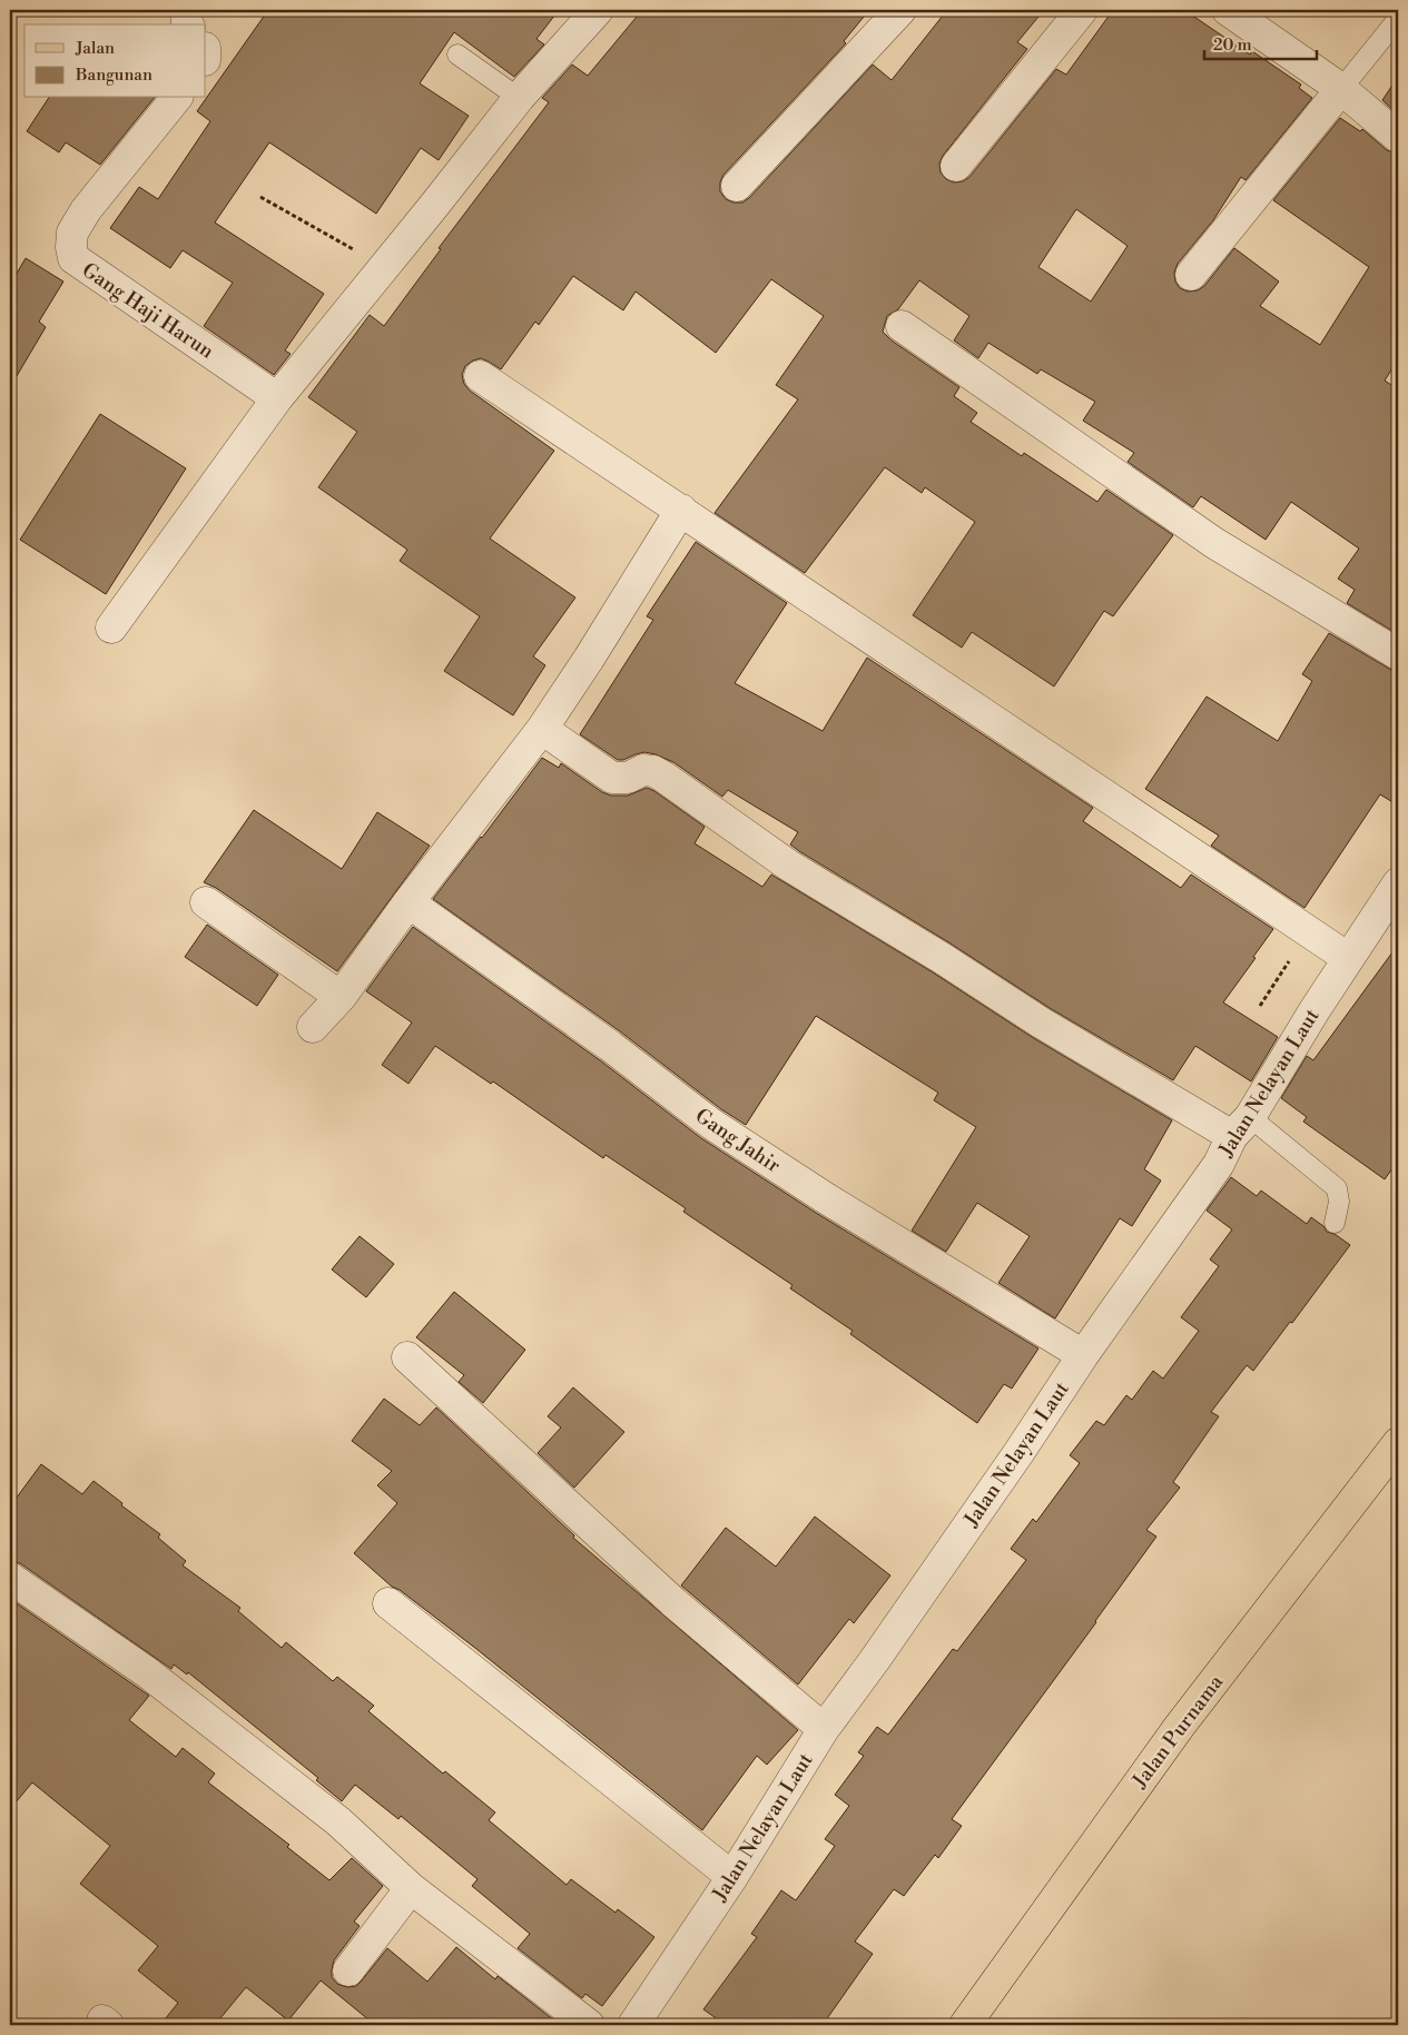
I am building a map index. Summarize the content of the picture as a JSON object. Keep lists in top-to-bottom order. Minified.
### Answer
{"streets":{"main road":["Jalan Purnama"],"street":["Gang Haji Harun","Jalan Nelayan Laut","Gang Jahir"]},"crossings":[["Jalan Nelayan Laut","Gang Jahir"]],"legend":["Jalan","Bangunan"],"scale_bar":"20 m"}
